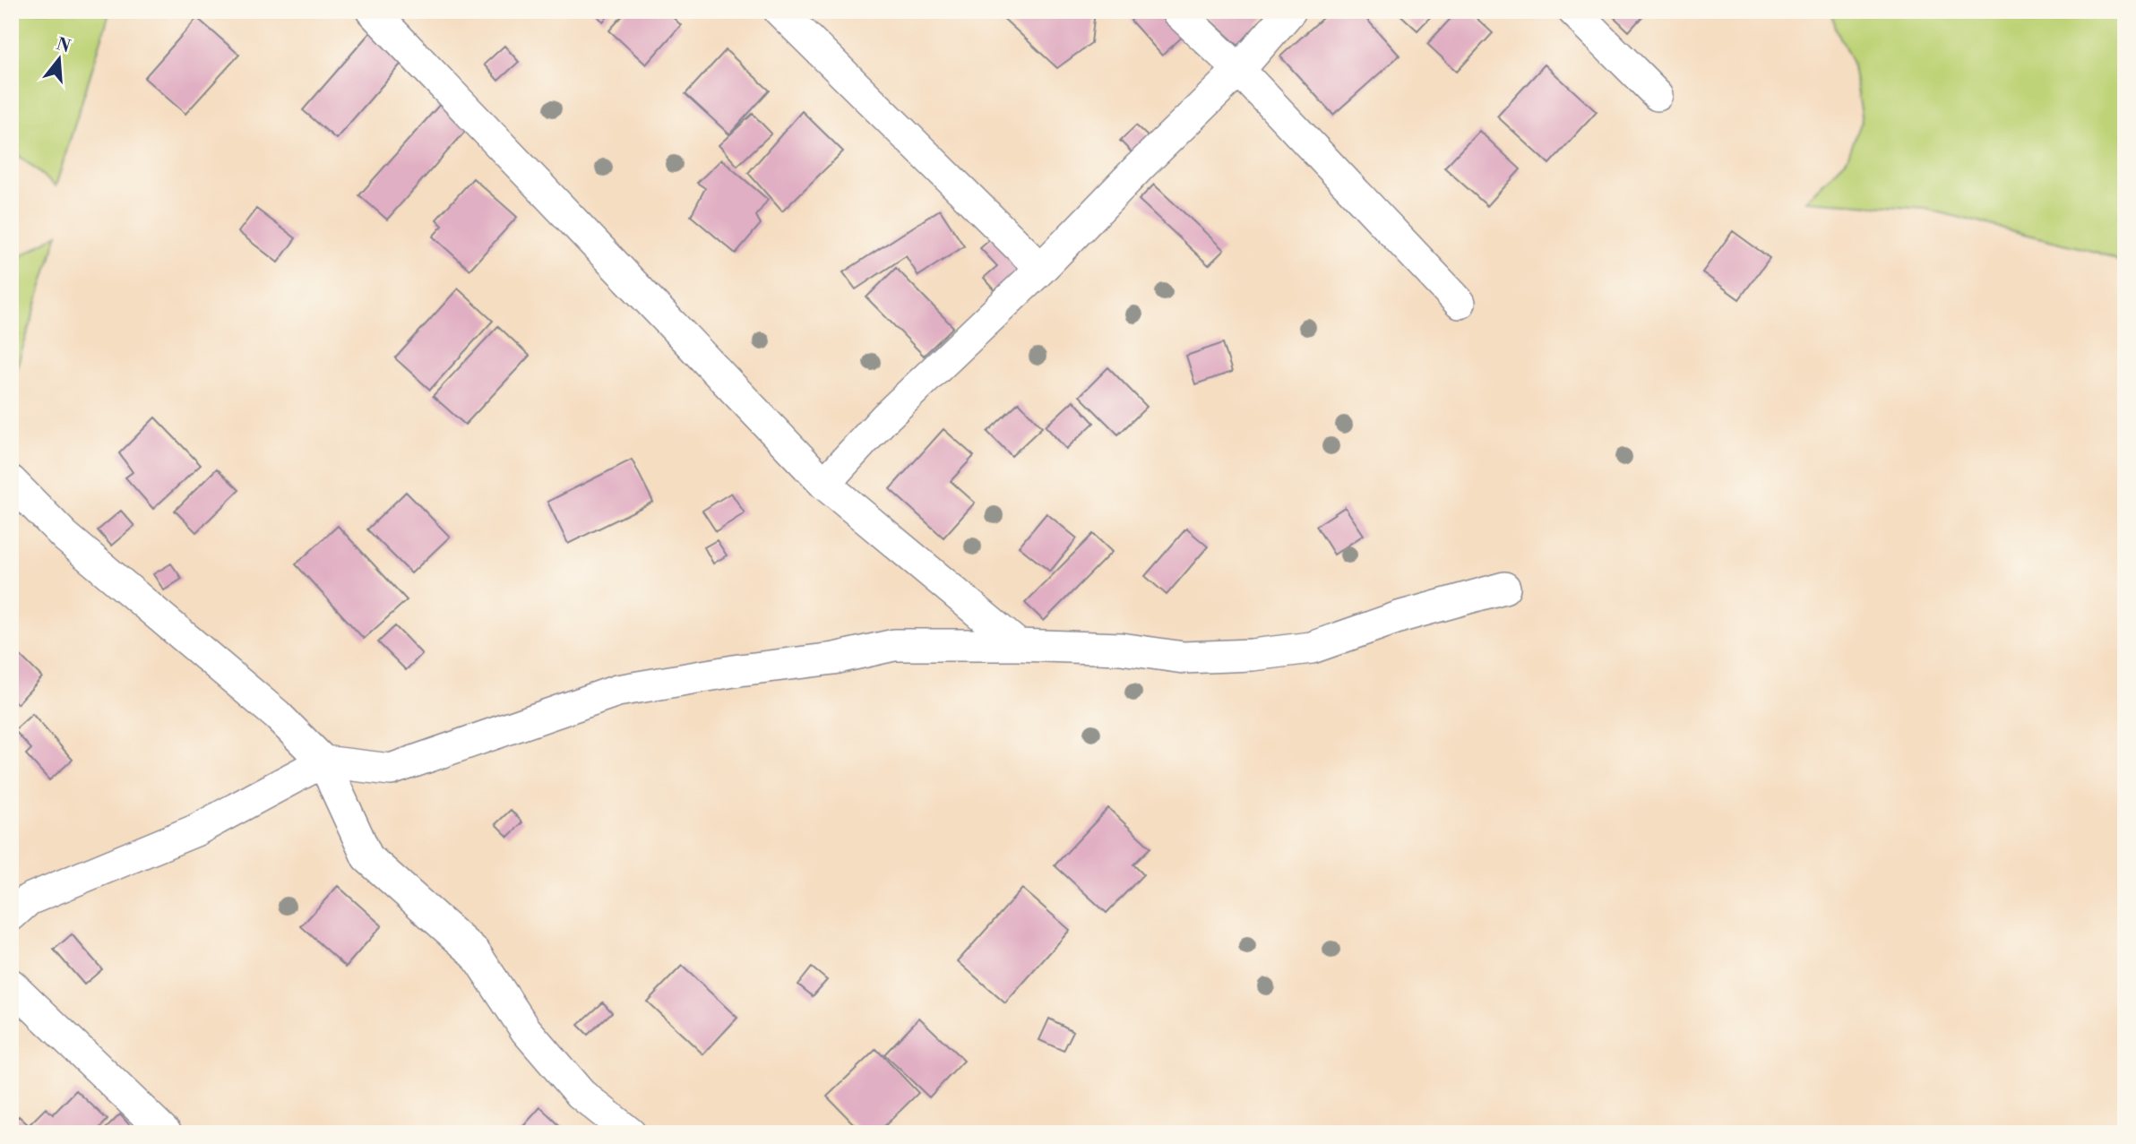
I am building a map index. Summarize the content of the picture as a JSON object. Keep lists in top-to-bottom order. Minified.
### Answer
{"north":"top"}
